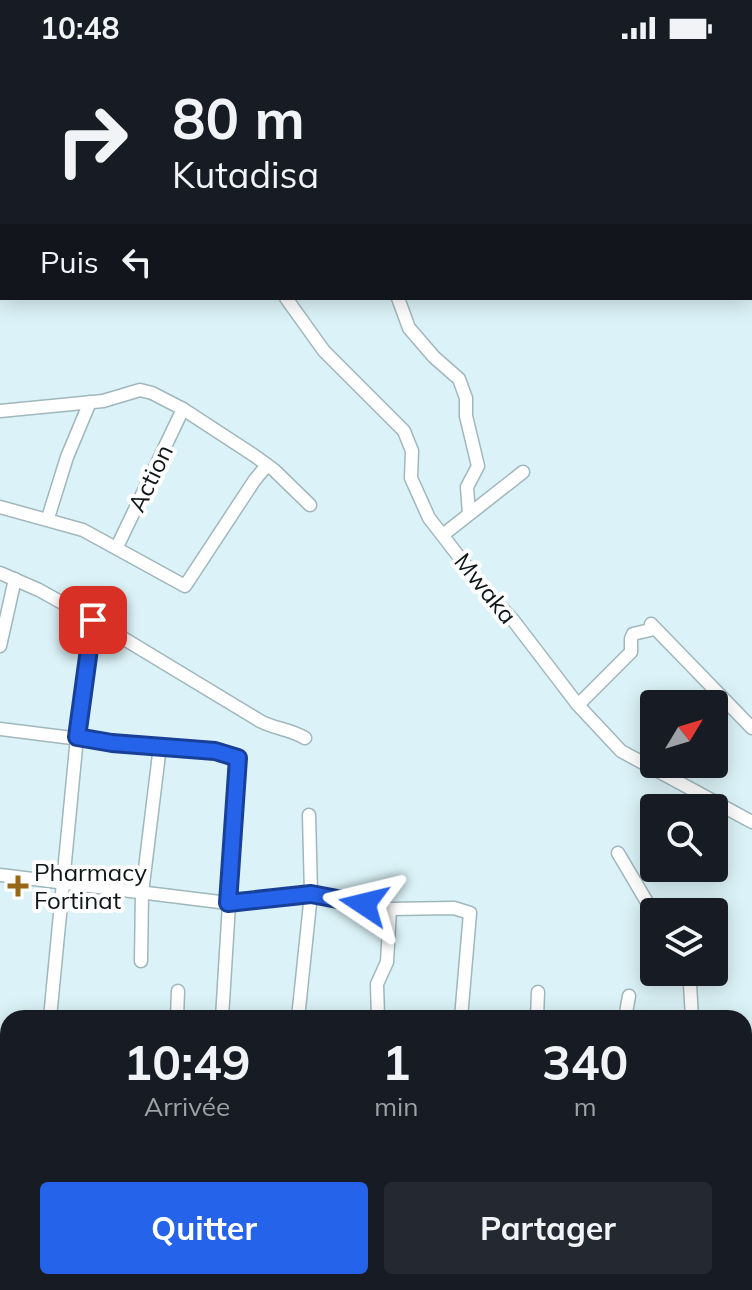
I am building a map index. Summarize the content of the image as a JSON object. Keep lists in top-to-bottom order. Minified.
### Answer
{"streets":{"street":["Action","Mwaka"]},"places":{"health":["Pharmacy Fortinat"]},"north":"top right","page":{"status":"10:48","turn":["80 m","Kutadisa"],"then":"Puis","eta":["10:49","Arrivée","1","min","340","m"],"buttons":["Quitter","Partager"]}}
